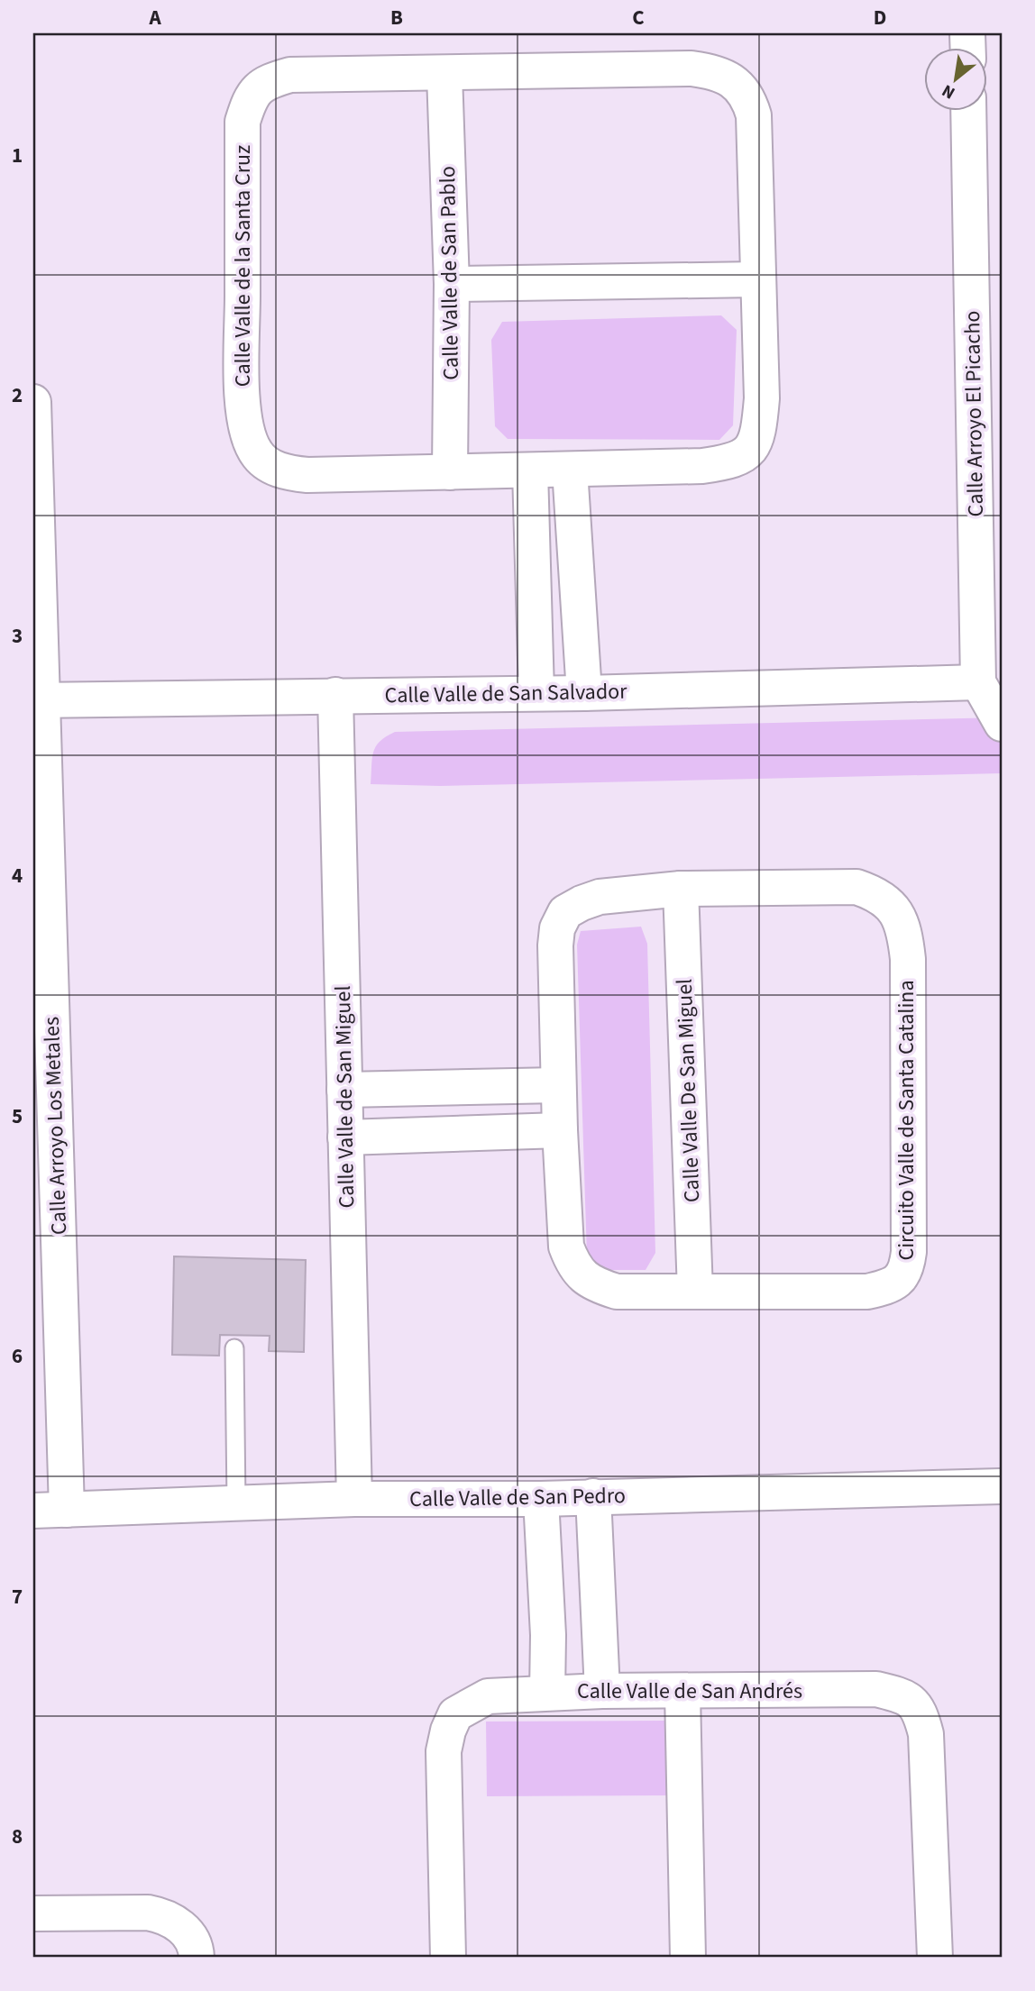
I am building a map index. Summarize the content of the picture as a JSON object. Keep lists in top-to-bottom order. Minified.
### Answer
{"streets":{"street":["Calle Valle de la Santa Cruz","Calle Valle de San Pablo","Calle Arroyo El Picacho","Calle Valle de San Salvador","Calle Valle De San Miguel","Calle Valle de San Miguel","Circuito Valle de Santa Catalina","Calle Arroyo Los Metales","Calle Valle de San Pedro","Calle Valle de San Andrés"]},"crossings":[["Calle Valle de la Santa Cruz","Calle Valle de San Pablo"],["Calle Arroyo El Picacho","Calle Valle de San Salvador"],["Calle Valle de San Salvador","Calle Valle de San Miguel"],["Calle Valle de San Salvador","Calle Arroyo Los Metales"],["Calle Valle De San Miguel","Circuito Valle de Santa Catalina"],["Calle Valle de San Miguel","Calle Valle de San Pedro"],["Calle Arroyo Los Metales","Calle Valle de San Pedro"],["Calle Valle de San Pedro","Calle Valle de San Andrés"]],"north":"bottom left","grid":{"columns":["A","B","C","D"],"rows":["1","2","3","4","5","6","7","8"]}}
